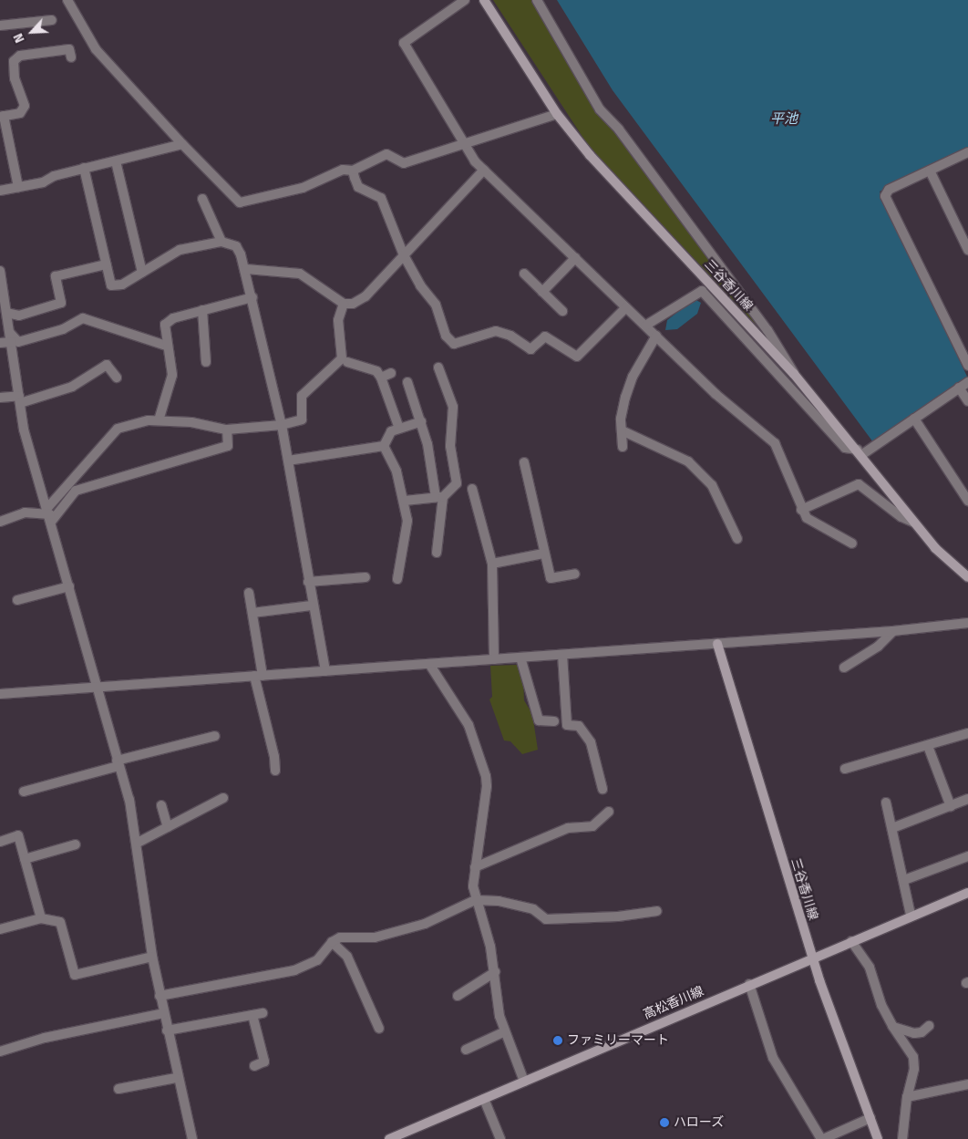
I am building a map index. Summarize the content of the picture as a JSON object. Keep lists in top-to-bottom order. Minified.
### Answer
{"streets":{"main road":["三谷香川線","高松香川線"]},"crossings":[["三谷香川線","高松香川線"]],"water":["平池"],"places":["ファミリーマート","ハローズ"],"north":"bottom left"}
